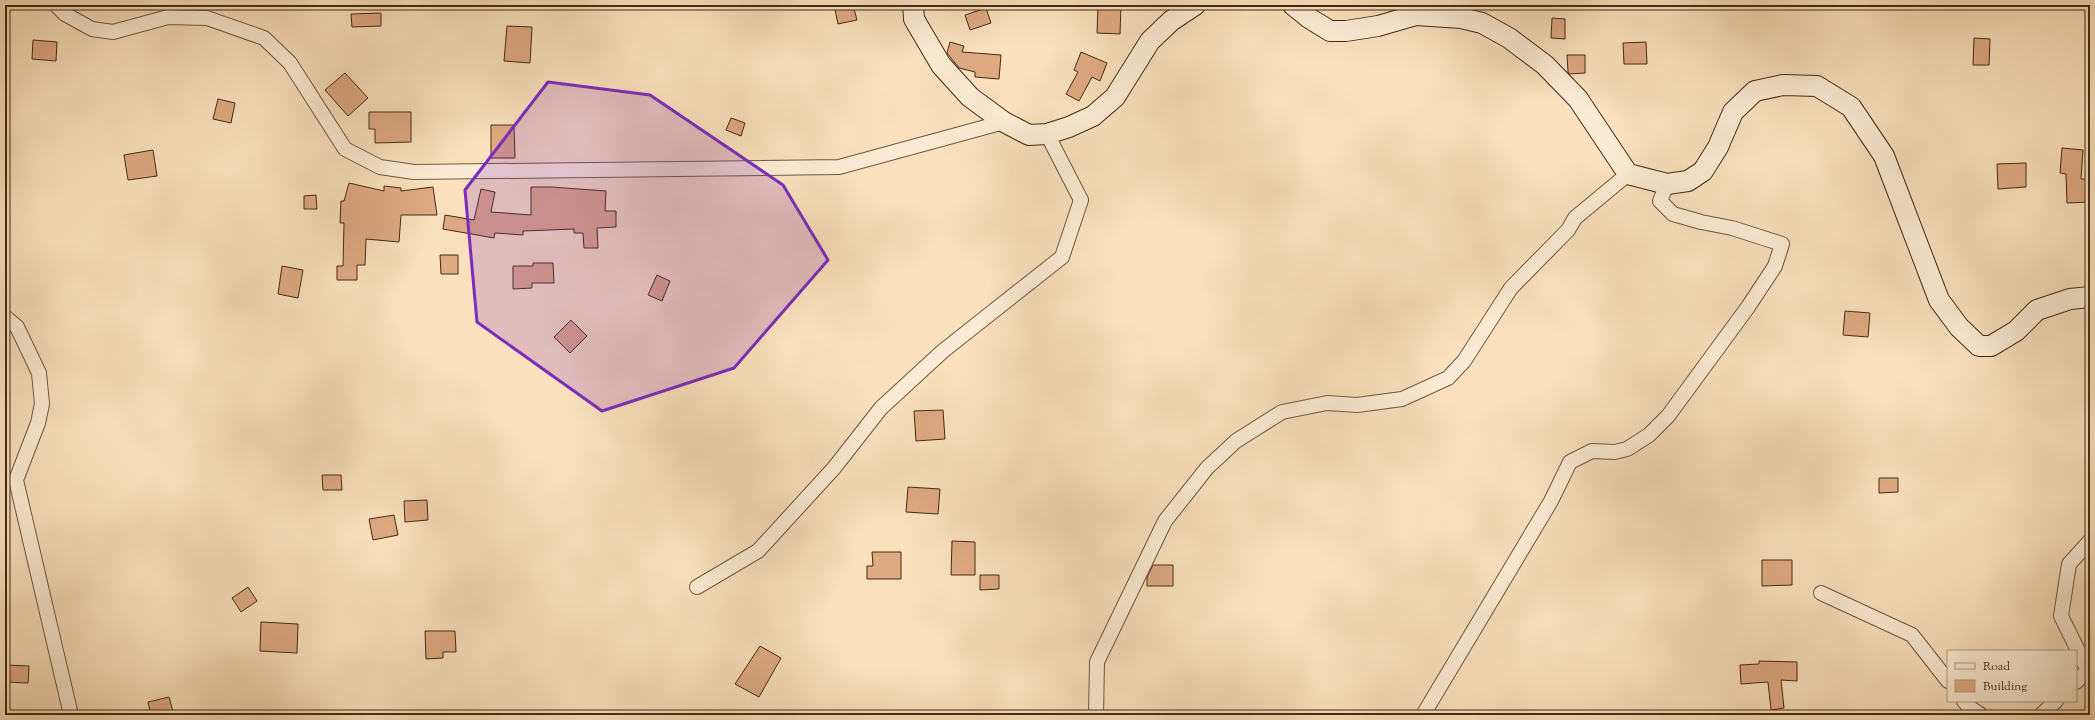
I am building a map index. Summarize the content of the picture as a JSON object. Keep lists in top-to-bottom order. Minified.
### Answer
{"legend":["Road","Building"]}
